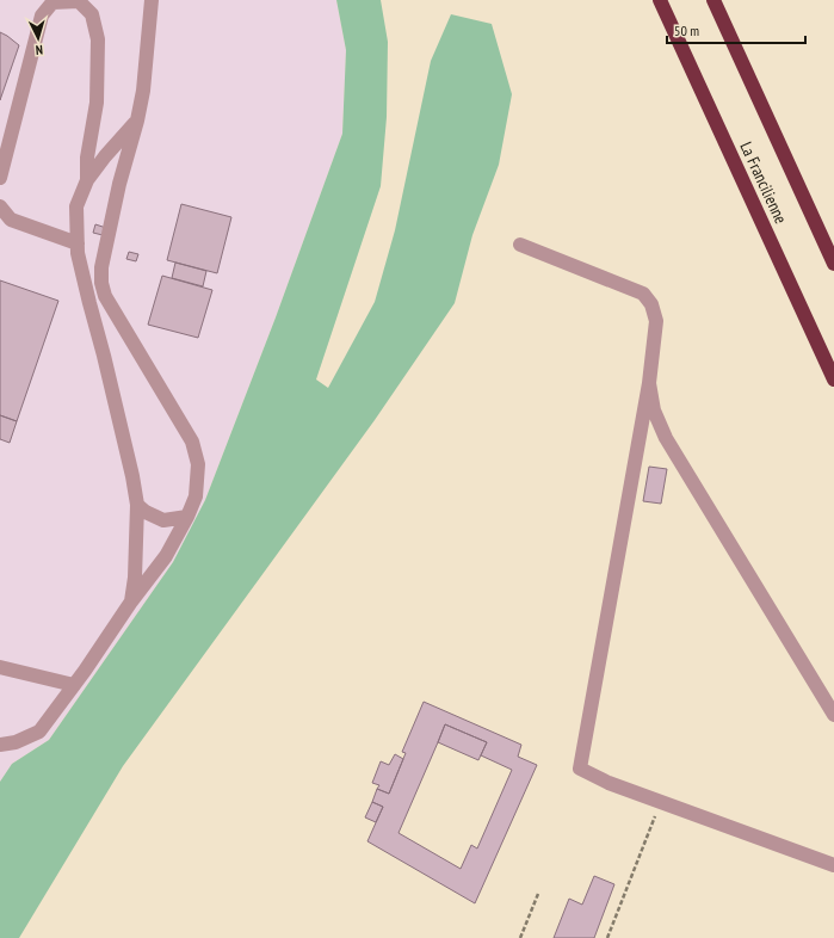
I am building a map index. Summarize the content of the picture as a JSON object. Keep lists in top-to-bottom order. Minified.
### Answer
{"streets":{"highway":["La Francilienne"]},"scale_bar":"50 m","north":"bottom"}
